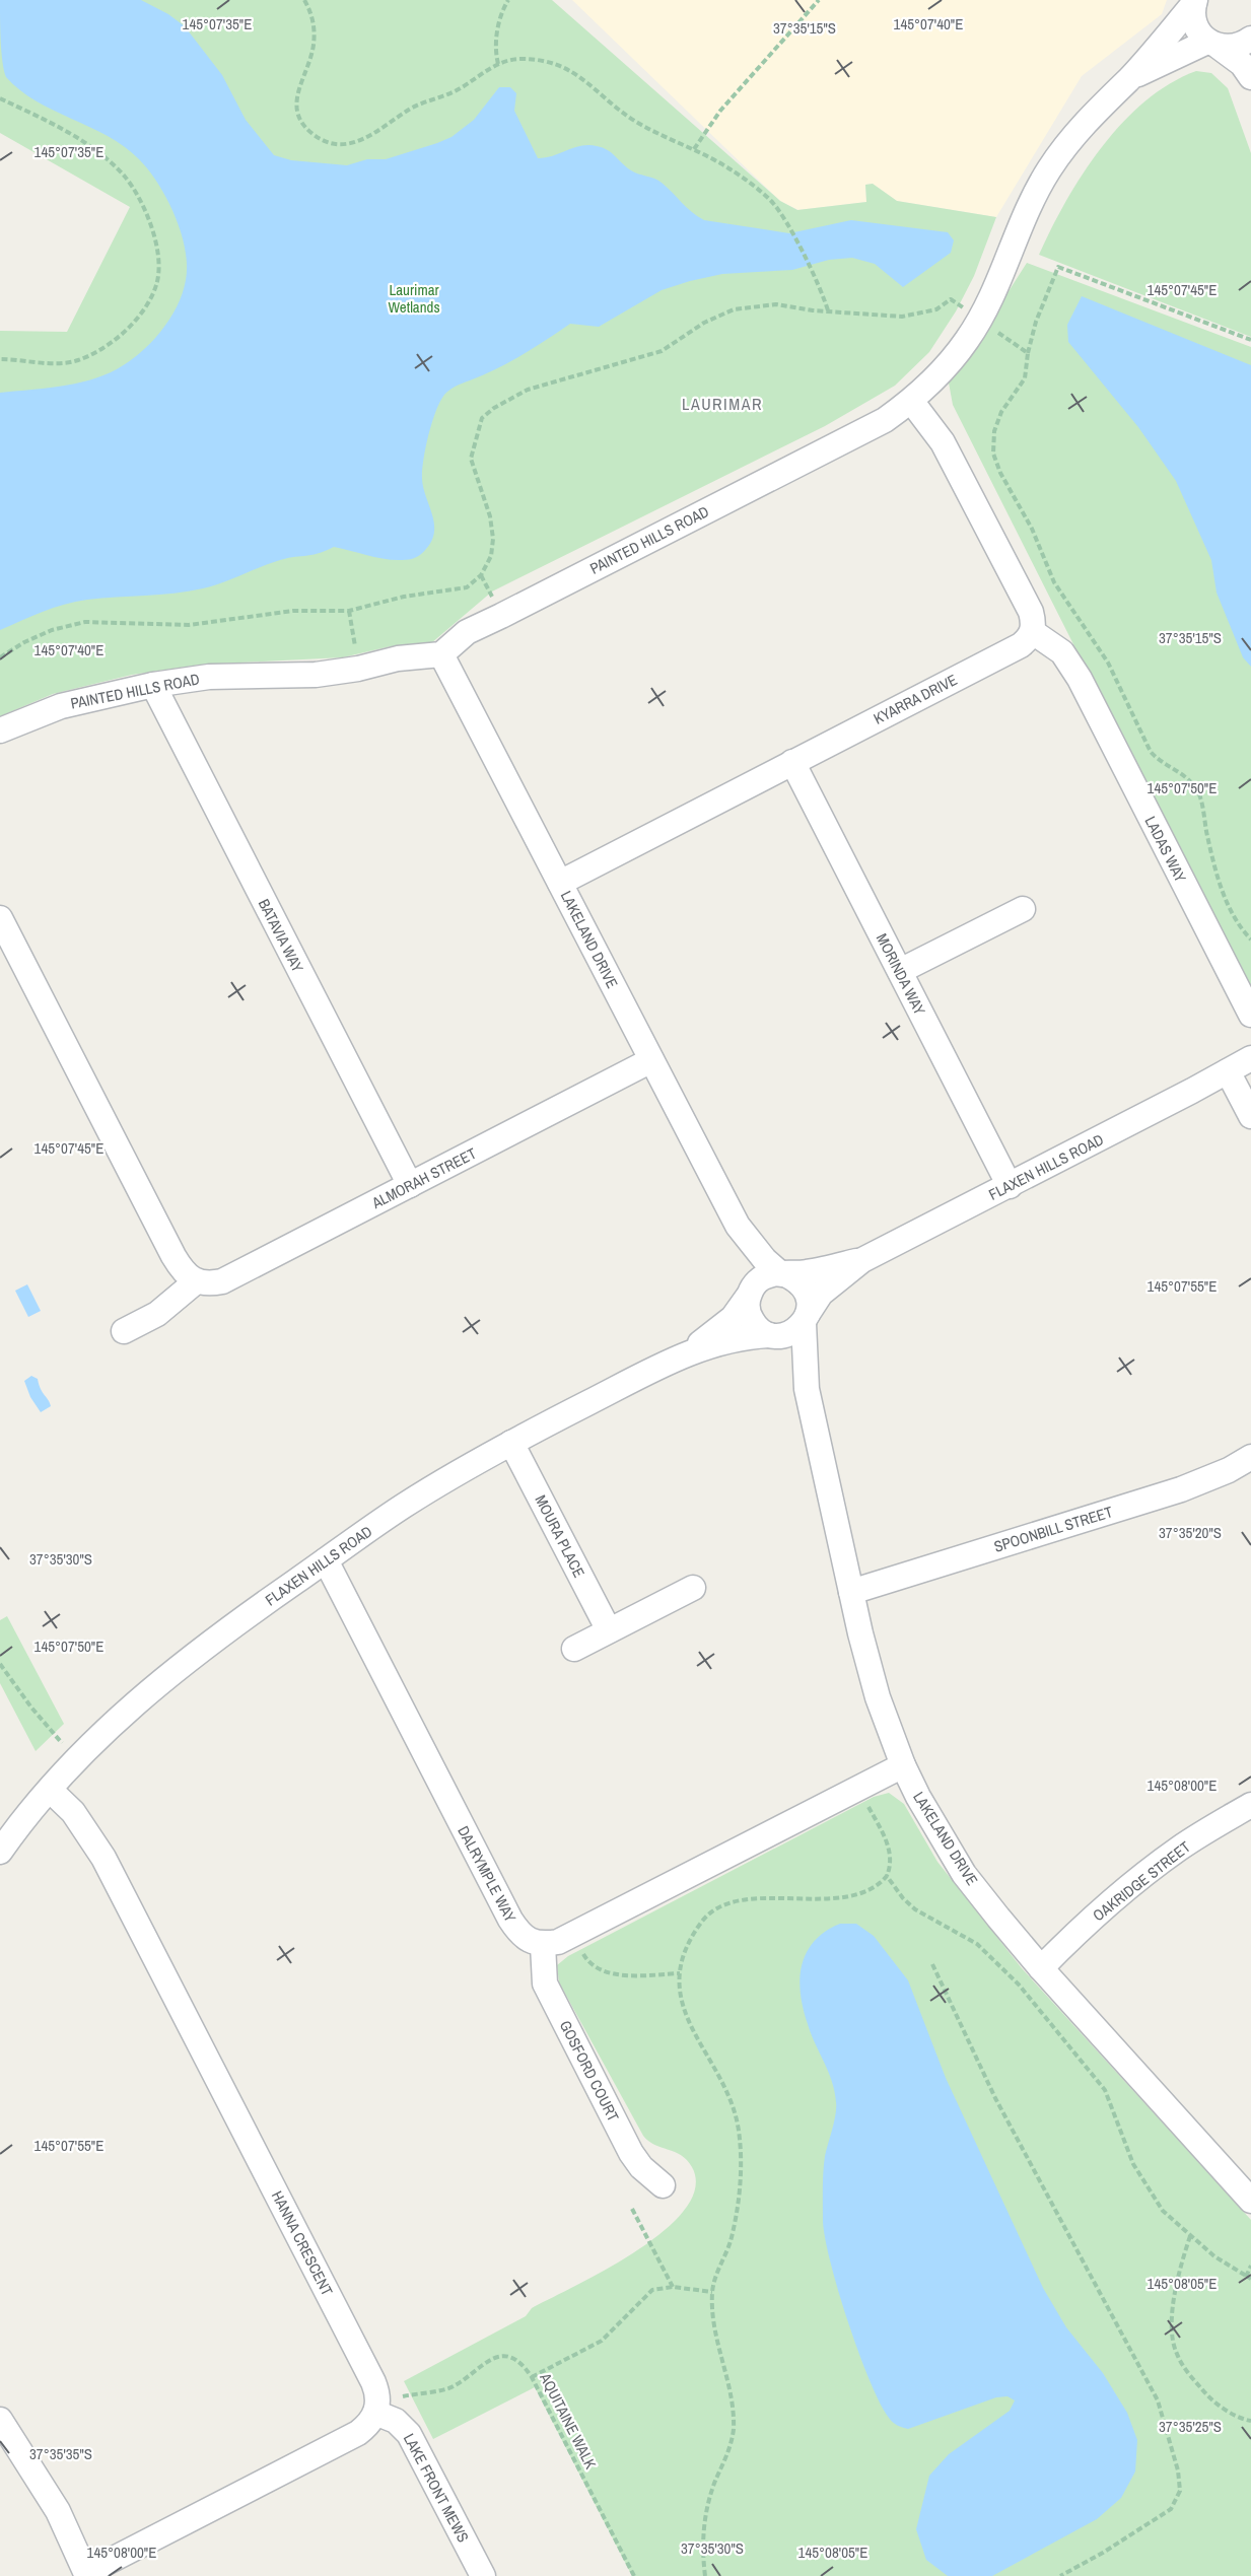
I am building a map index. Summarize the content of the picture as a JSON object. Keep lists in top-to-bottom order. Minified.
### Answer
{"streets":{"street":["PAINTED HILLS ROAD","KYARRA DRIVE","LADAS WAY","BATAVIA WAY","LAKELAND DRIVE","MORINDA WAY","FLAXEN HILLS ROAD","ALMORAH STREET","SPOONBILL STREET","MOURA PLACE","DALRYMPLE WAY","OAKRIDGE STREET","GOSFORD COURT","HANNA CRESCENT","LAKE FRONT MEWS"],"path":["AQUITAINE WALK"]},"crossings":[["PAINTED HILLS ROAD","BATAVIA WAY"],["PAINTED HILLS ROAD","LAKELAND DRIVE"],["KYARRA DRIVE","LADAS WAY"],["KYARRA DRIVE","LAKELAND DRIVE"],["KYARRA DRIVE","MORINDA WAY"],["BATAVIA WAY","ALMORAH STREET"],["LAKELAND DRIVE","FLAXEN HILLS ROAD"],["LAKELAND DRIVE","ALMORAH STREET"],["LAKELAND DRIVE","SPOONBILL STREET"],["LAKELAND DRIVE","OAKRIDGE STREET"],["MORINDA WAY","FLAXEN HILLS ROAD"],["FLAXEN HILLS ROAD","MOURA PLACE"],["FLAXEN HILLS ROAD","DALRYMPLE WAY"],["FLAXEN HILLS ROAD","HANNA CRESCENT"],["DALRYMPLE WAY","GOSFORD COURT"],["HANNA CRESCENT","LAKE FRONT MEWS"]],"districts":["LAURIMAR"],"parks":["Laurimar Wetlands"],"coordinates":["145°07'40\"E","145°07'35\"E","37°35'15\"S","145°07'45\"E","145°07'50\"E","145°07'55\"E","37°35'20\"S","37°35'30\"S","145°08'00\"E","145°08'05\"E","37°35'25\"S","37°35'35\"S"]}
